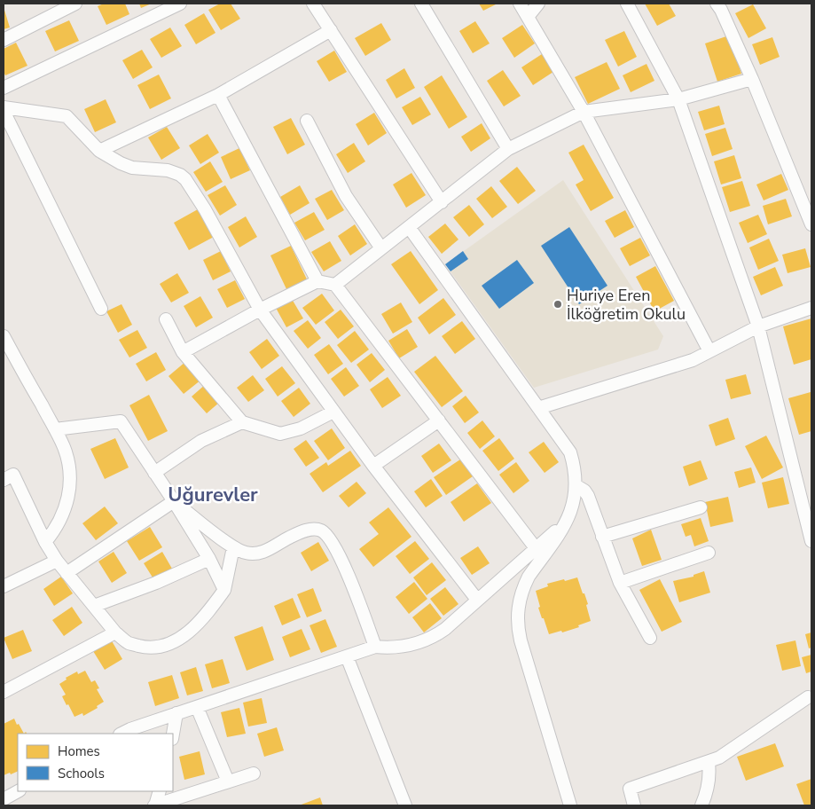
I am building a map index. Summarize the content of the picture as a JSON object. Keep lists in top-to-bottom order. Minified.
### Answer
{"districts":["Uğurevler"],"places":["Huriye Eren İlköğretim Okulu"],"legend":["Homes","Schools"]}
